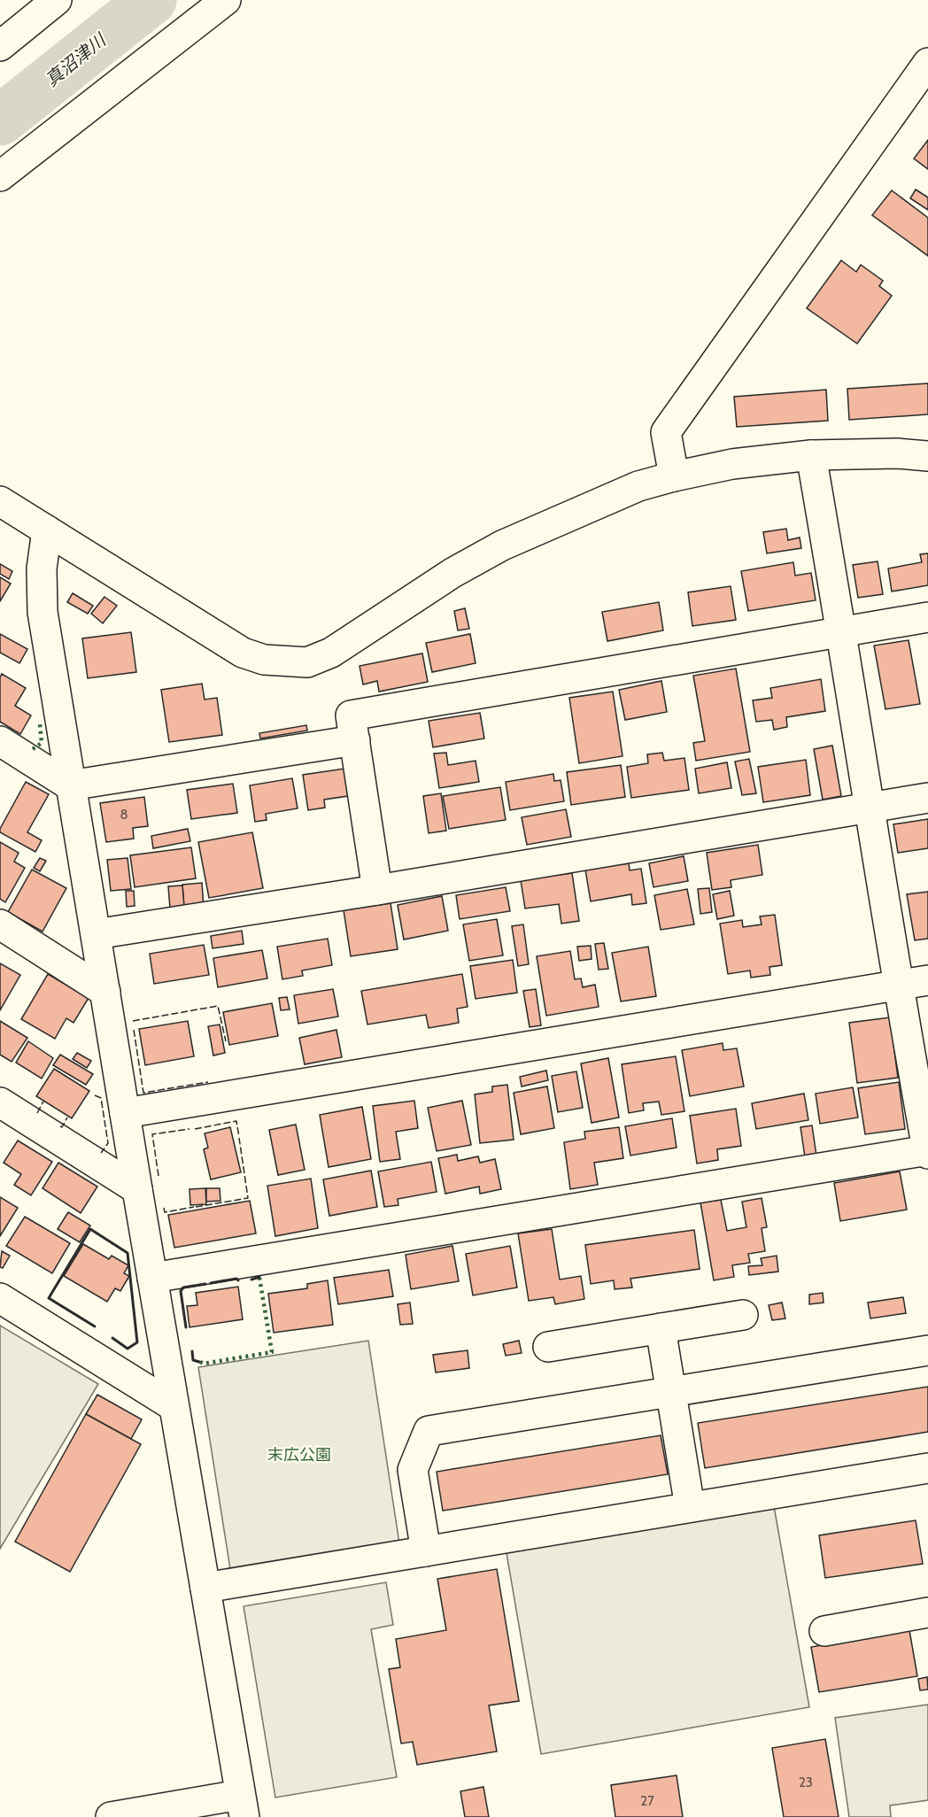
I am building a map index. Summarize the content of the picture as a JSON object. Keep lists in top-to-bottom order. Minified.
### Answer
{"water":["真沼津川"],"parks":["末広公園"],"house_numbers":["8","23","27"]}
